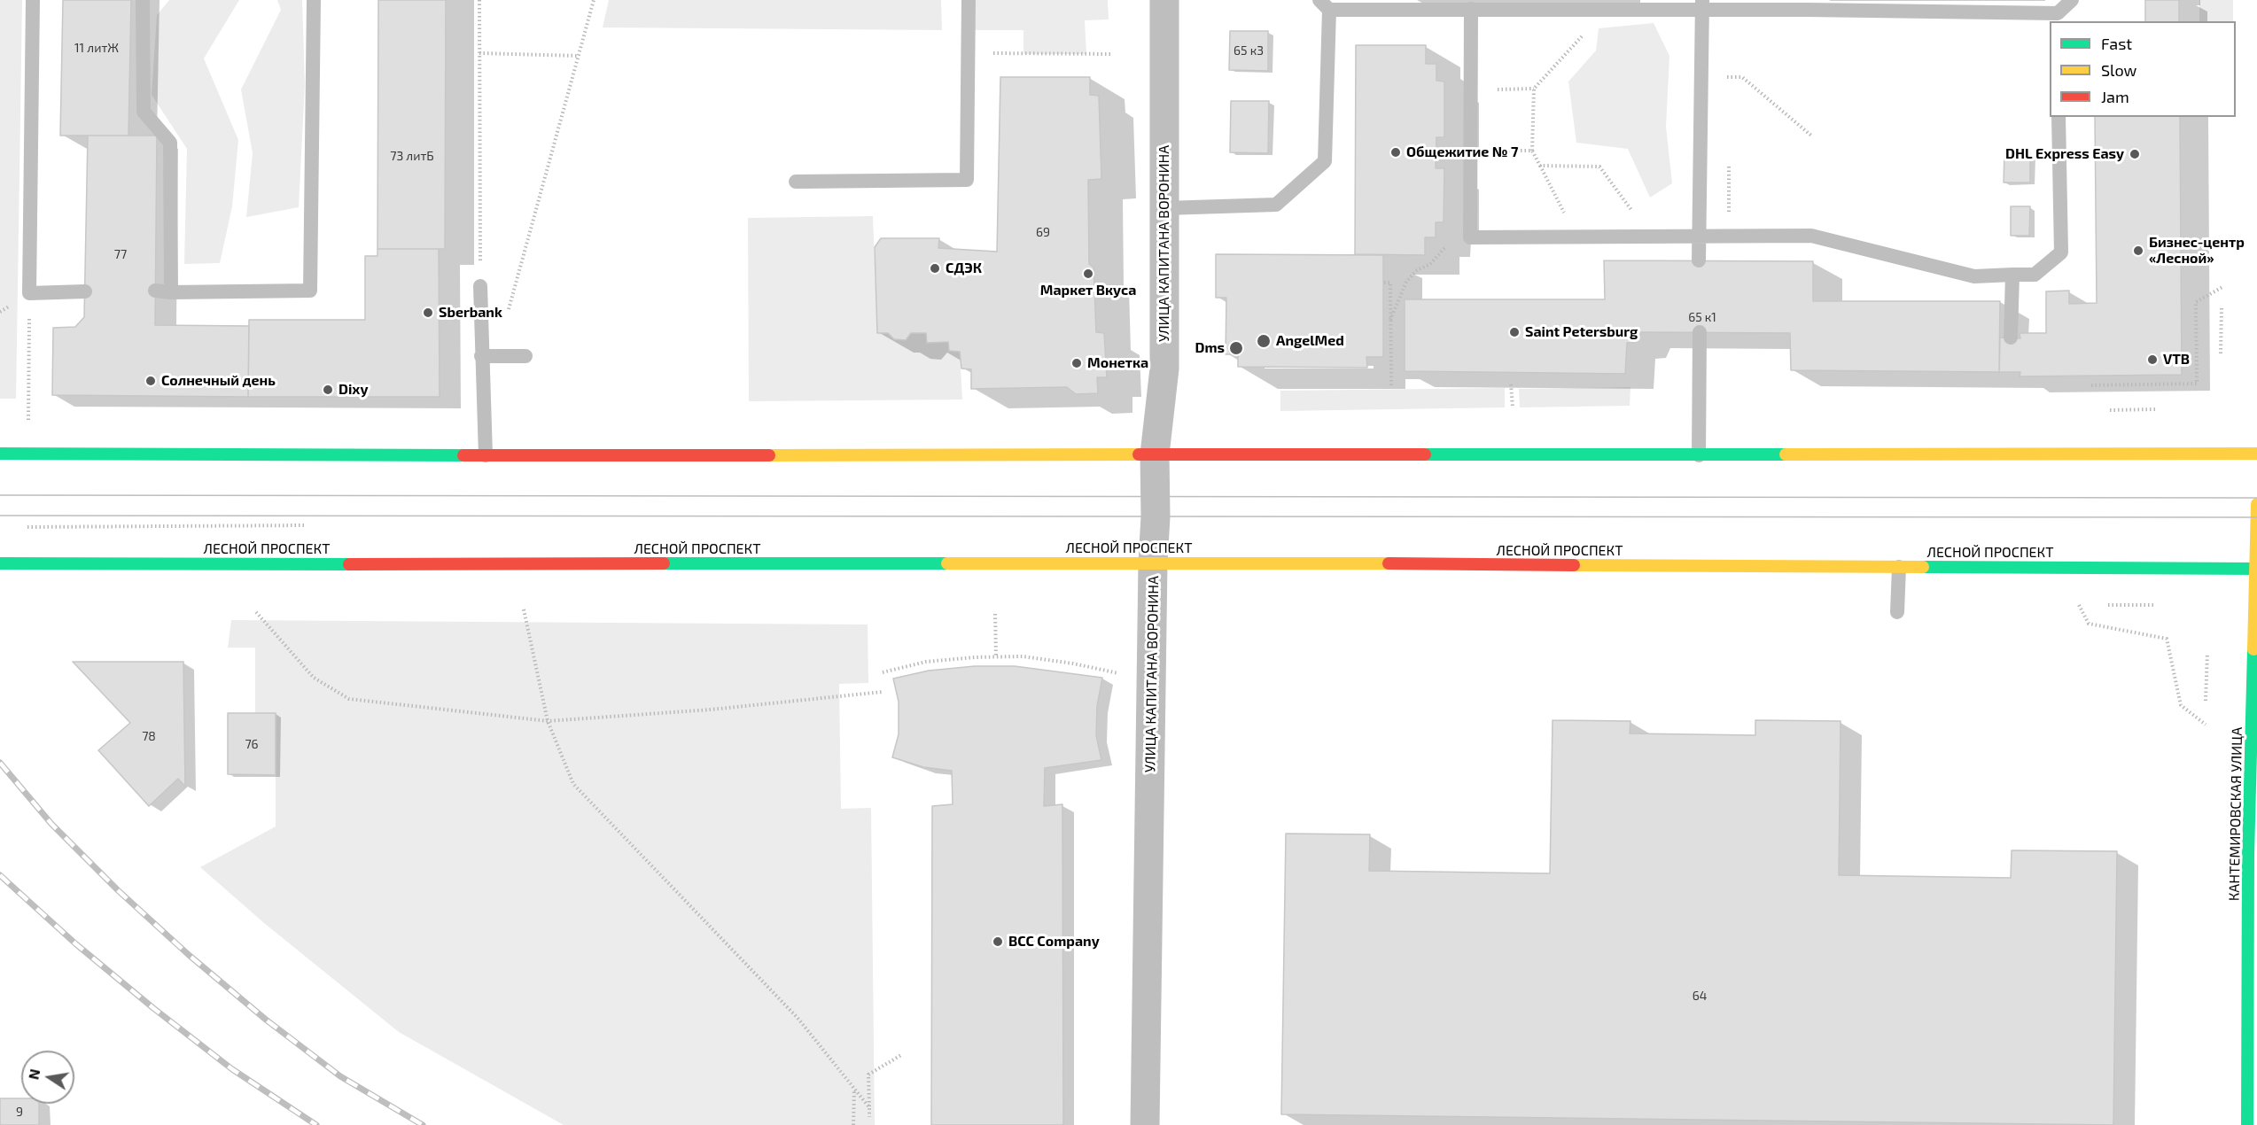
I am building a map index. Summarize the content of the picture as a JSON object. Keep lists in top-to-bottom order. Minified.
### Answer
{"streets":{"main road":["ЛЕСНОЙ ПРОСПЕКТ","КАНТЕМИРОВСКАЯ УЛИЦА"],"street":["УЛИЦА КАПИТАНА ВОРОНИНА"]},"crossings":[["УЛИЦА КАПИТАНА ВОРОНИНА","ЛЕСНОЙ ПРОСПЕКТ"],["ЛЕСНОЙ ПРОСПЕКТ","КАНТЕМИРОВСКАЯ УЛИЦА"]],"places":["Общежитие № 7","DHL Express Easy","Бизнес-центр «Лесной»","СДЭК","Маркет Вкуса","Sberbank","Saint Petersburg","AngelMed","Dms","VTB","Монетка","Солнечный день","Dixy","BCC Company"],"house_numbers":["11 литЖ","65 к3","73 литБ","69","77","65 к1","78","76","64","9"],"legend":["Fast","Slow","Jam"],"north":"left"}
